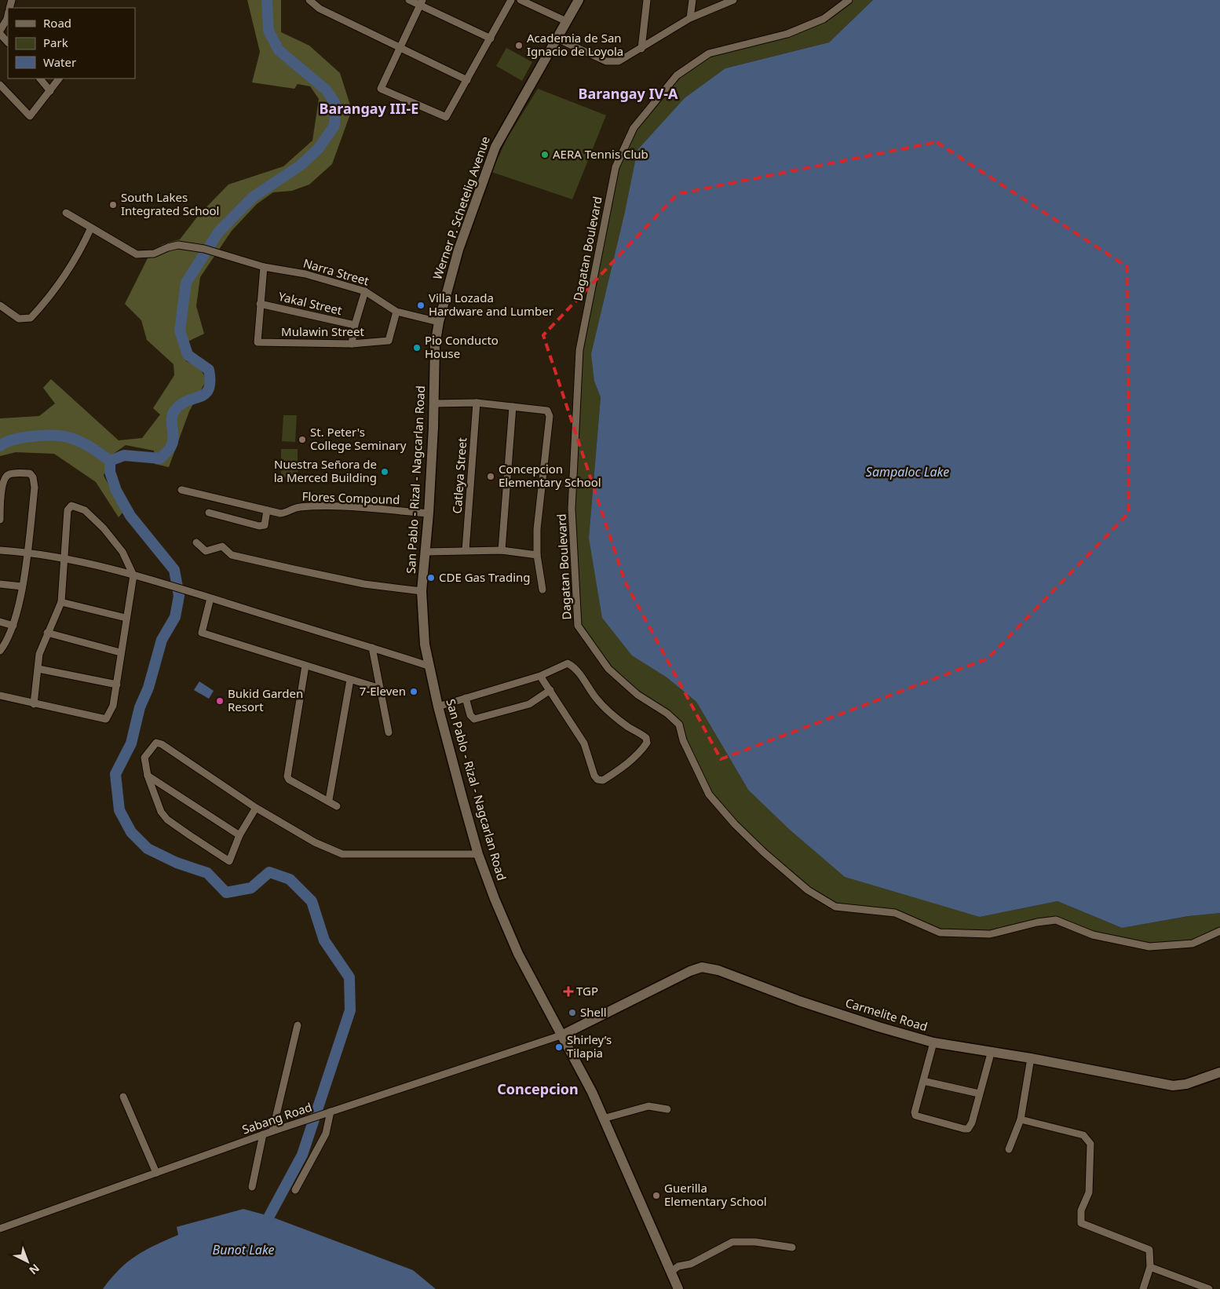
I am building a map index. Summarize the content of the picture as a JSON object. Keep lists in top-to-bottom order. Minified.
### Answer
{"streets":{"main road":["Werner P. Schetelig Avenue","San Pablo - Rizal - Nagcarlan Road","Carmelite Road"],"street":["Dagatan Boulevard","Narra Street","Yakal Street","Mulawin Street","Catleya Street","Flores Compound","Sabang Road"]},"crossings":[["Werner P. Schetelig Avenue","Narra Street"],["Werner P. Schetelig Avenue","San Pablo - Rizal - Nagcarlan Road"],["Narra Street","Mulawin Street"],["Yakal Street","Mulawin Street"],["San Pablo - Rizal - Nagcarlan Road","Flores Compound"],["San Pablo - Rizal - Nagcarlan Road","Carmelite Road"],["San Pablo - Rizal - Nagcarlan Road","Sabang Road"],["Carmelite Road","Sabang Road"]],"districts":["Barangay IV-A","Barangay III-E","Concepcion"],"water":["Sampaloc Lake","Bunot Lake"],"places":{"other":["Academia de San Ignacio de Loyola","AERA Tennis Club","South Lakes Integrated School","Villa Lozada Hardware and Lumber","Pio Conducto House","St. Peter's College Seminary","Nuestra Señora de la Merced Building","Concepcion Elementary School","CDE Gas Trading","7-Eleven","Bukid Garden Resort","Shell","Shirley’s Tilapia","Guerilla Elementary School"],"health":["TGP"]},"legend":["Road","Park","Water"],"north":"bottom right"}
